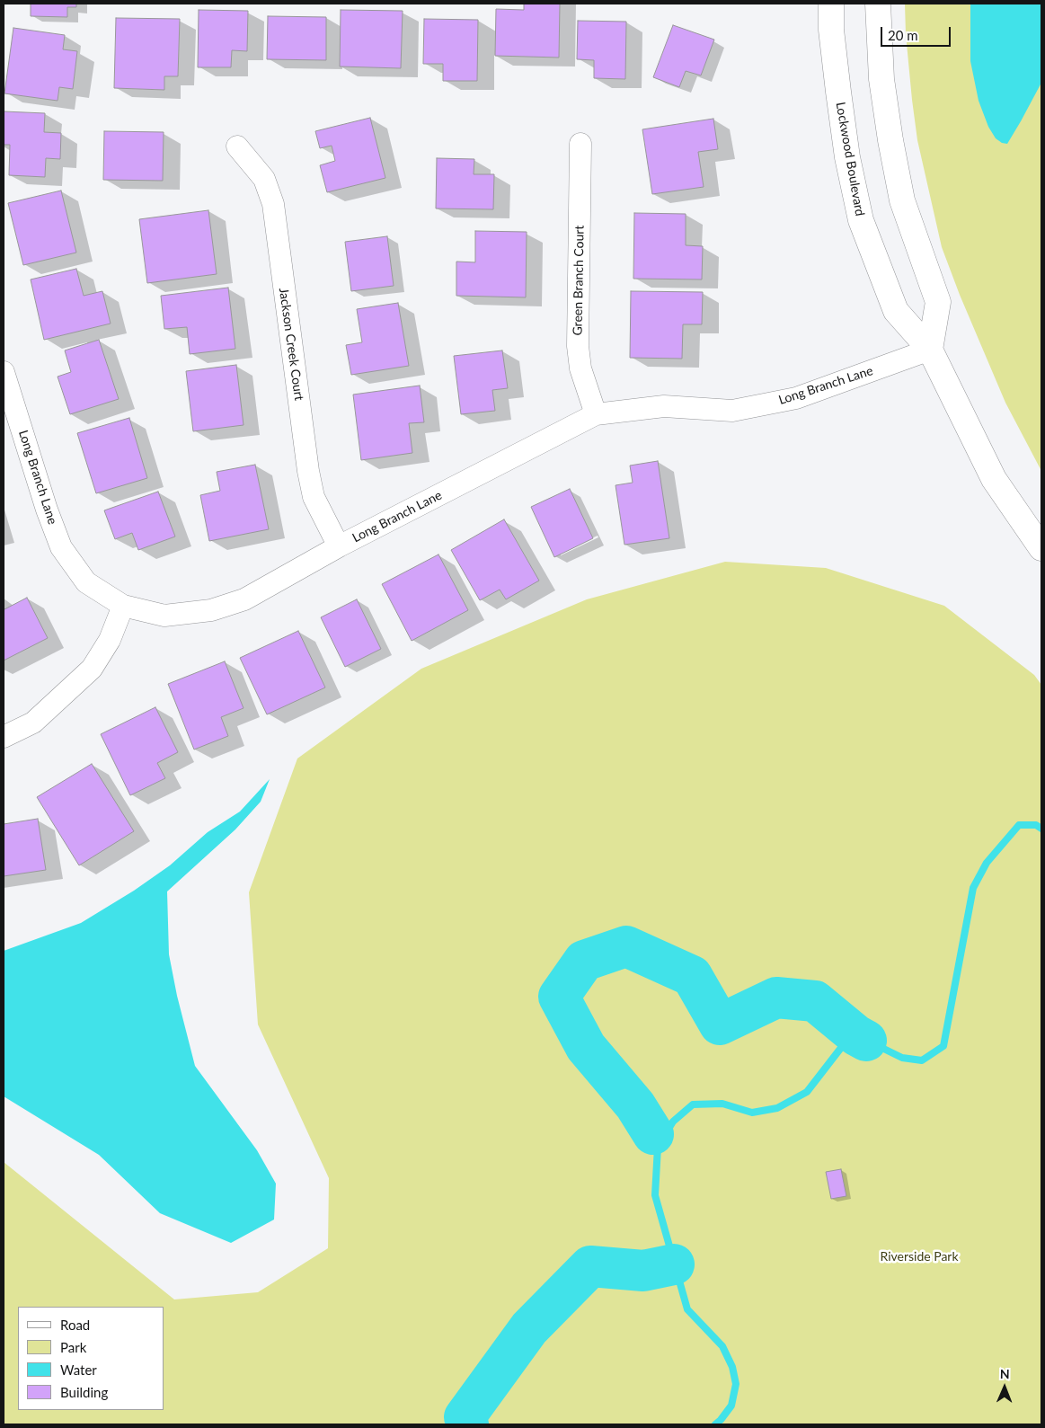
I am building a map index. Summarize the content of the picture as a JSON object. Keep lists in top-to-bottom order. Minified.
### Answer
{"streets":{"main road":["Lockwood Boulevard"],"street":["Green Branch Court","Jackson Creek Court","Long Branch Lane"]},"crossings":[["Lockwood Boulevard","Long Branch Lane"],["Green Branch Court","Long Branch Lane"],["Jackson Creek Court","Long Branch Lane"]],"parks":["Riverside Park"],"legend":["Road","Park","Water","Building"],"scale_bar":"20 m","north":"top"}
